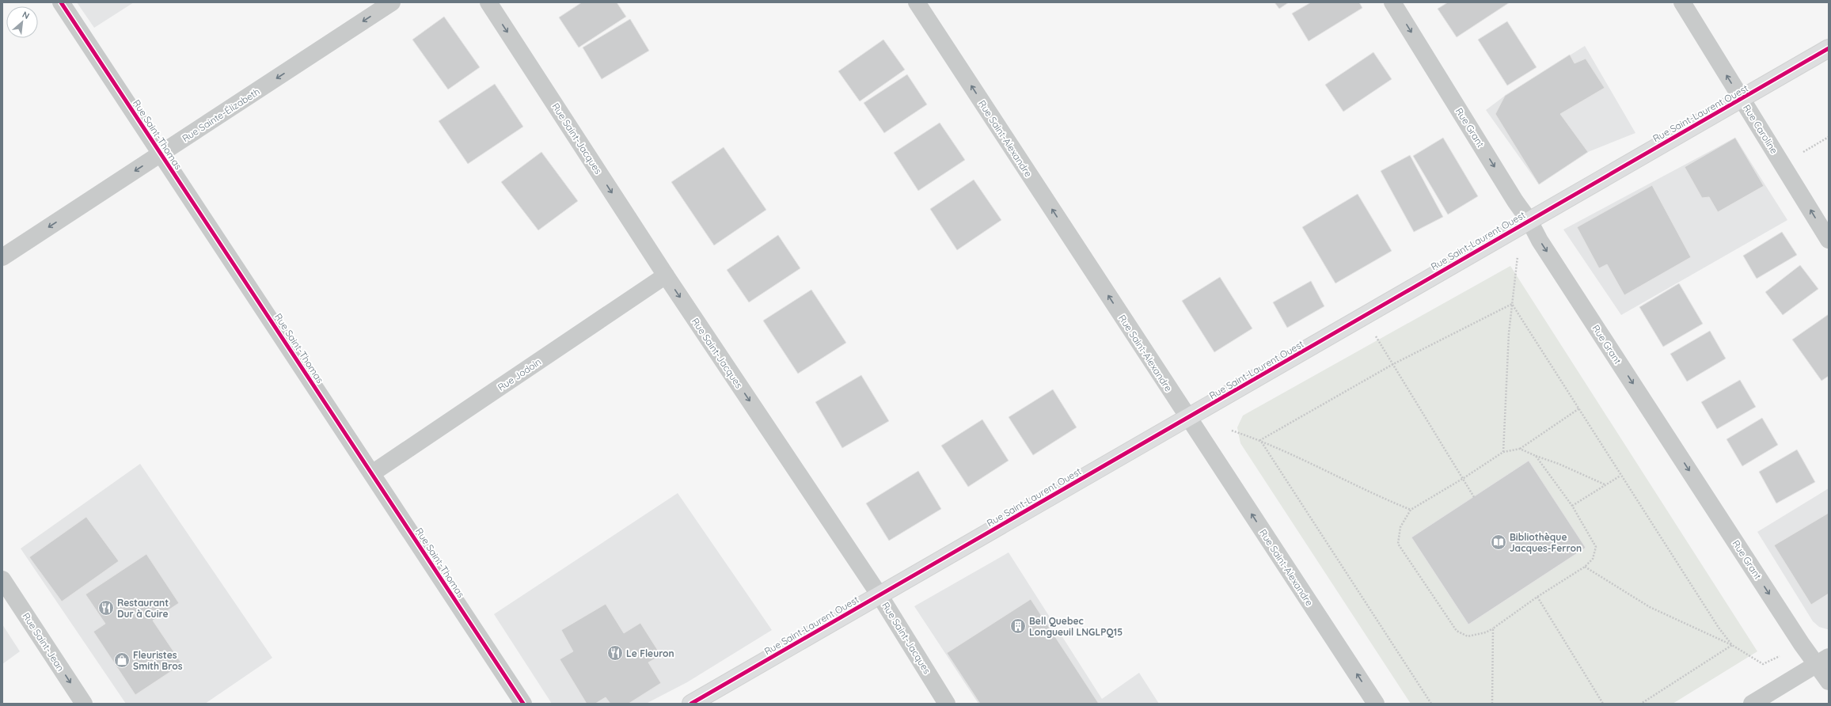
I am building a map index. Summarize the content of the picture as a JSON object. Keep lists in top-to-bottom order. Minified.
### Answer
{"streets":{"street":["Rue Saint-Laurent Ouest","Rue Sainte-Élizabeth","Rue Grant","Rue Caroline","Rue Saint-Thomas","Rue Saint-Jacques","Rue Saint-Alexandre","Rue Jodoin","Rue Saint-Jean"]},"crossings":[["Rue Saint-Laurent Ouest","Rue Grant"],["Rue Saint-Laurent Ouest","Rue Caroline"],["Rue Saint-Laurent Ouest","Rue Saint-Jacques"],["Rue Saint-Laurent Ouest","Rue Saint-Alexandre"],["Rue Sainte-Élizabeth","Rue Saint-Thomas"],["Rue Saint-Thomas","Rue Jodoin"],["Rue Saint-Jacques","Rue Jodoin"]],"one_way":["Rue Sainte-Élizabeth","Rue Grant","Rue Caroline","Rue Saint-Jacques","Rue Saint-Alexandre","Rue Saint-Jean"],"places":{"library":["Bibliothèque Jacques-Ferron"],"restaurant":["Restaurant Dur à Cuire","Le Fleuron"],"building":["Bell Quebec Longueuil LNGLPQ15"],"shop":["Fleuristes Smith Bros"]},"north":"top right"}
